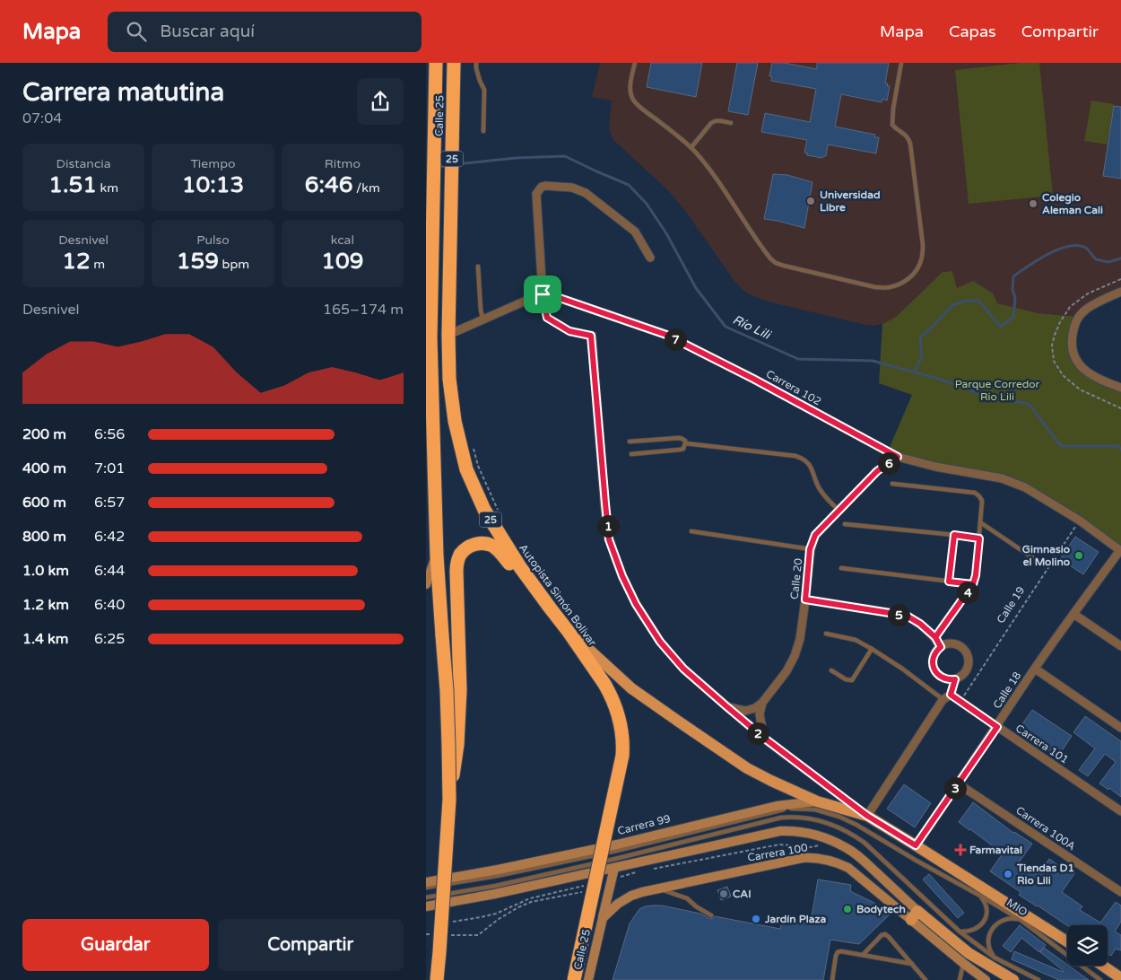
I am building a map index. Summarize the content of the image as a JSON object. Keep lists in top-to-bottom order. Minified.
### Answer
{"streets":{"highway":["Calle 25","25","Autopista Simón Bolívar"],"main road":["Carrera 99","Carrera 100"],"street":["Carrera 102","Calle 20","Calle 18","Carrera 101","Carrera 100A"],"lane":["MIO"],"path":["Calle 19"]},"crossings":[["Calle 25","25"],["Calle 25","Autopista Simón Bolívar"],["Calle 25","Carrera 100"],["Carrera 102","Calle 20"],["Carrera 102","Calle 19"],["Carrera 102","Calle 18"],["Calle 19","Carrera 101"],["Calle 18","Carrera 101"],["Calle 18","Carrera 100A"]],"water":["Río Lili"],"parks":["Parque Corredor Rio Lili"],"places":{"other":["Universidad Libre","Colegio Aleman Cali","Gimnasio el Molino","Tiendas D1 Rio Lili","CAI","Bodytech","Jardín Plaza"],"health":["Farmavital"]},"page":{"header":"Mapa","search":"Buscar aquí","nav":["Mapa","Capas","Compartir"],"heading":["Carrera matutina","07:04"],"stats":[["Distancia","1.51 km"],["Tiempo","10:13"],["Ritmo","6:46 /km"],["Desnivel","12 m"],["Pulso","159 bpm"],["kcal","109"]],"chart":["Desnivel","165–174 m"],"pins":["7","6","1","4","5","2","3"],"list":[{"name":"200 m","note":"6:56"},{"name":"400 m","note":"7:01"},{"name":"600 m","note":"6:57"},{"name":"800 m","note":"6:42"},{"name":"1.0 km","note":"6:44"},{"name":"1.2 km","note":"6:40"},{"name":"1.4 km","note":"6:25"}],"buttons":["Guardar","Compartir"]}}
